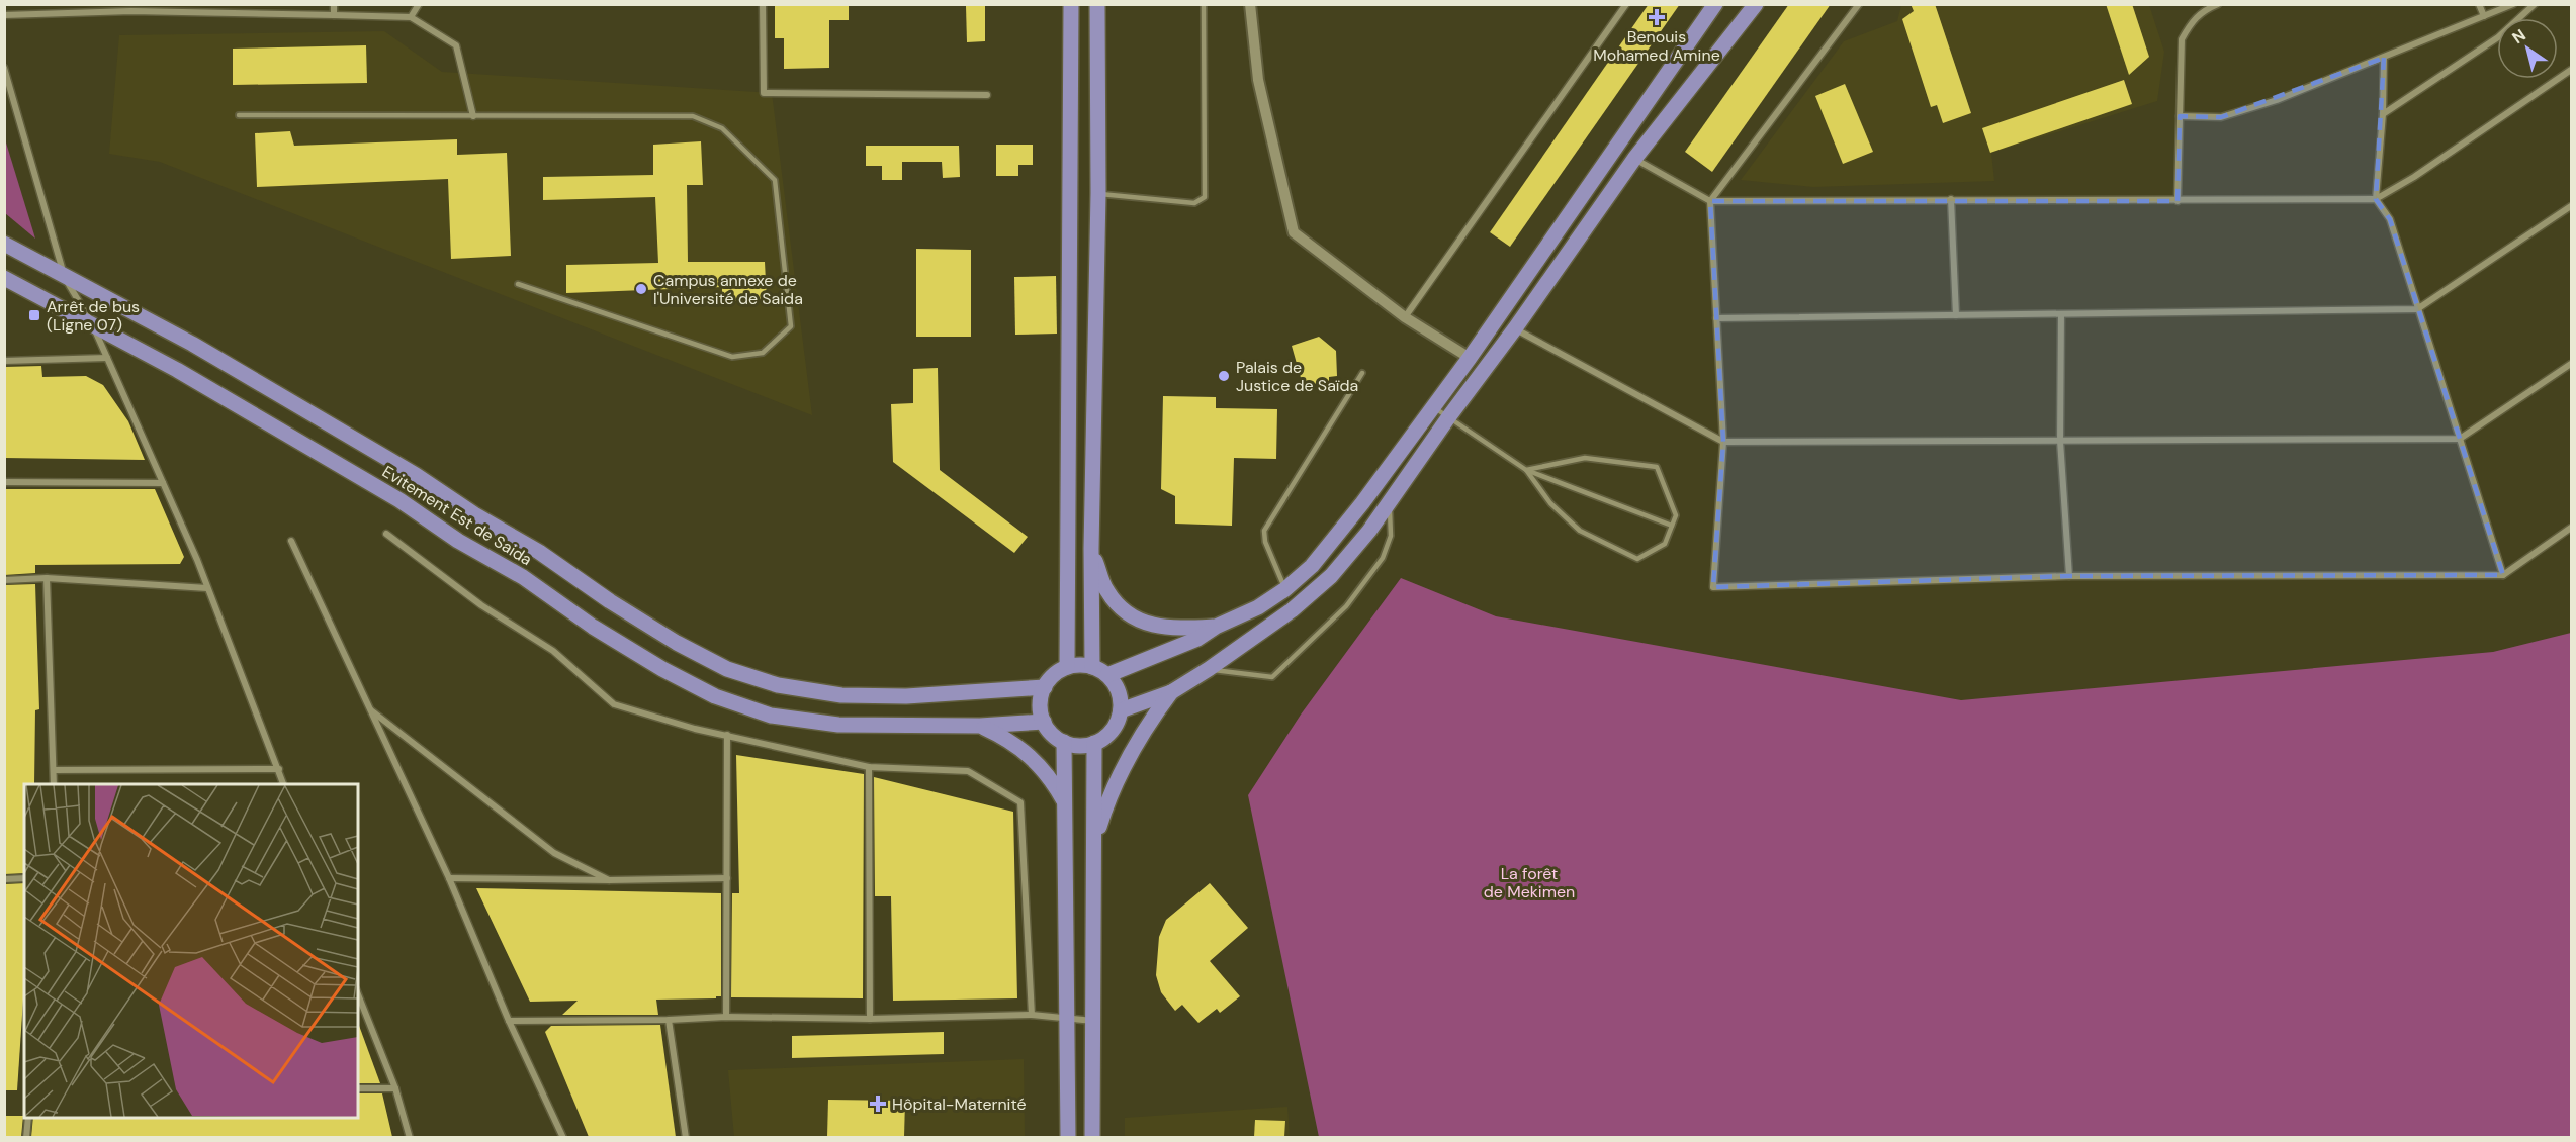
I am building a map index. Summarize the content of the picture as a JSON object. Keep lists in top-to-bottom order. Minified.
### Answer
{"streets":{"main road":["Evitement Est de Saida"]},"parks":["La forêt de Mekimen"],"places":{"health":["Benouis Mohamed Amine","Hôpital-Maternité"],"other":["Campus annexe de l'Université de Saida","Palais de Justice de Saïda"],"transit":["Arrêt de bus (Ligne 07)"]},"north":"top left"}
